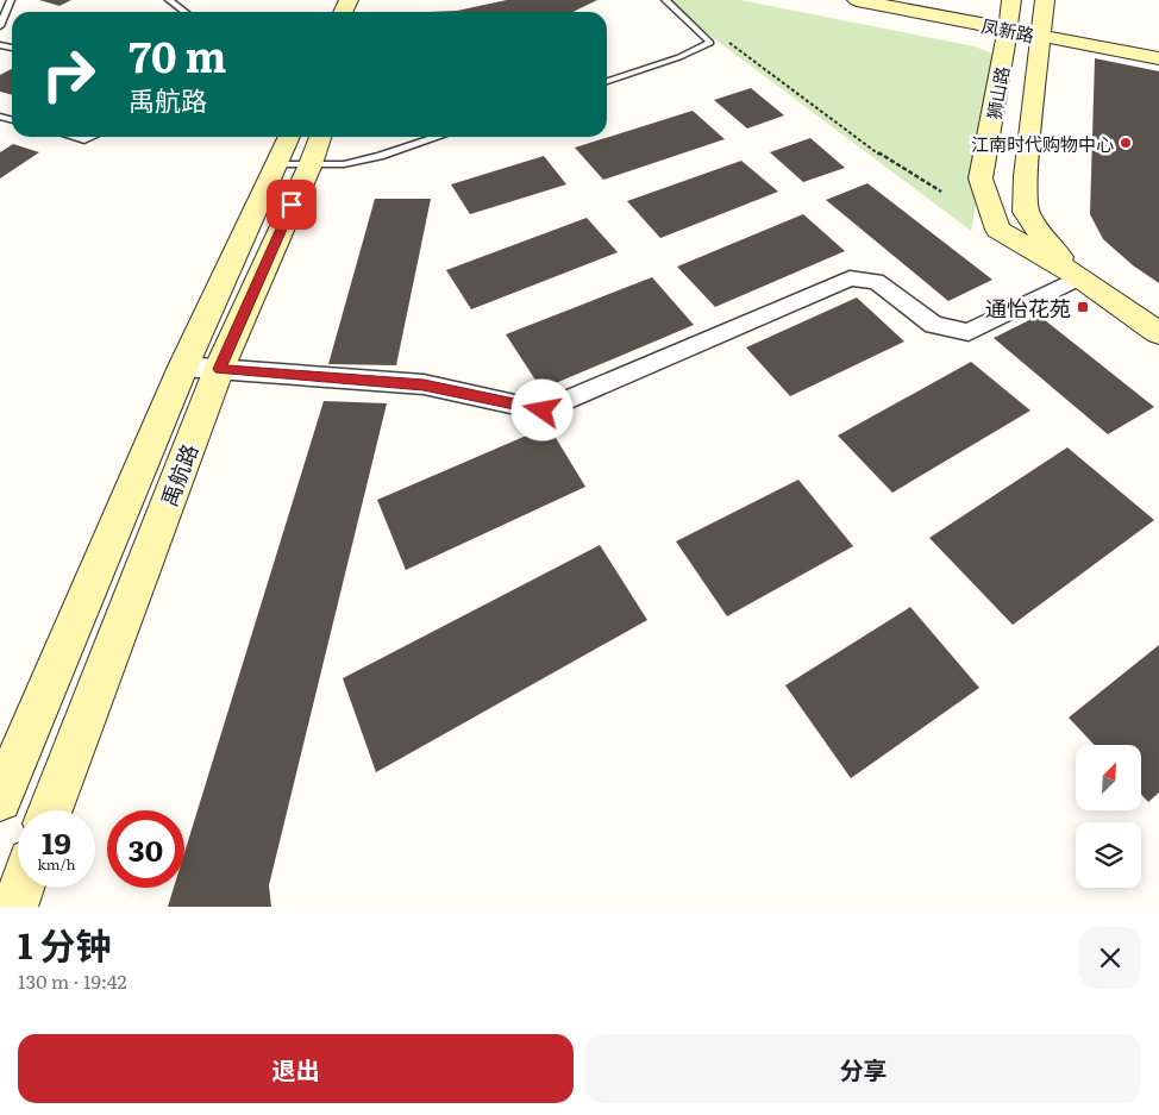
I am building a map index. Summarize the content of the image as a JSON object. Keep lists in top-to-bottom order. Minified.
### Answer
{"streets":{"main road":["凤新路","狮山路","禹航路"]},"crossings":[["凤新路","狮山路"]],"places":{"other":["江南时代购物中心"],"transit":["通怡花苑"]},"north":"top right","page":{"turn":["70 m","禹航路"],"speed":"19 km/h","limit":"30","heading":["1 分钟","130 m · 19:42"],"buttons":["退出","分享"]}}
